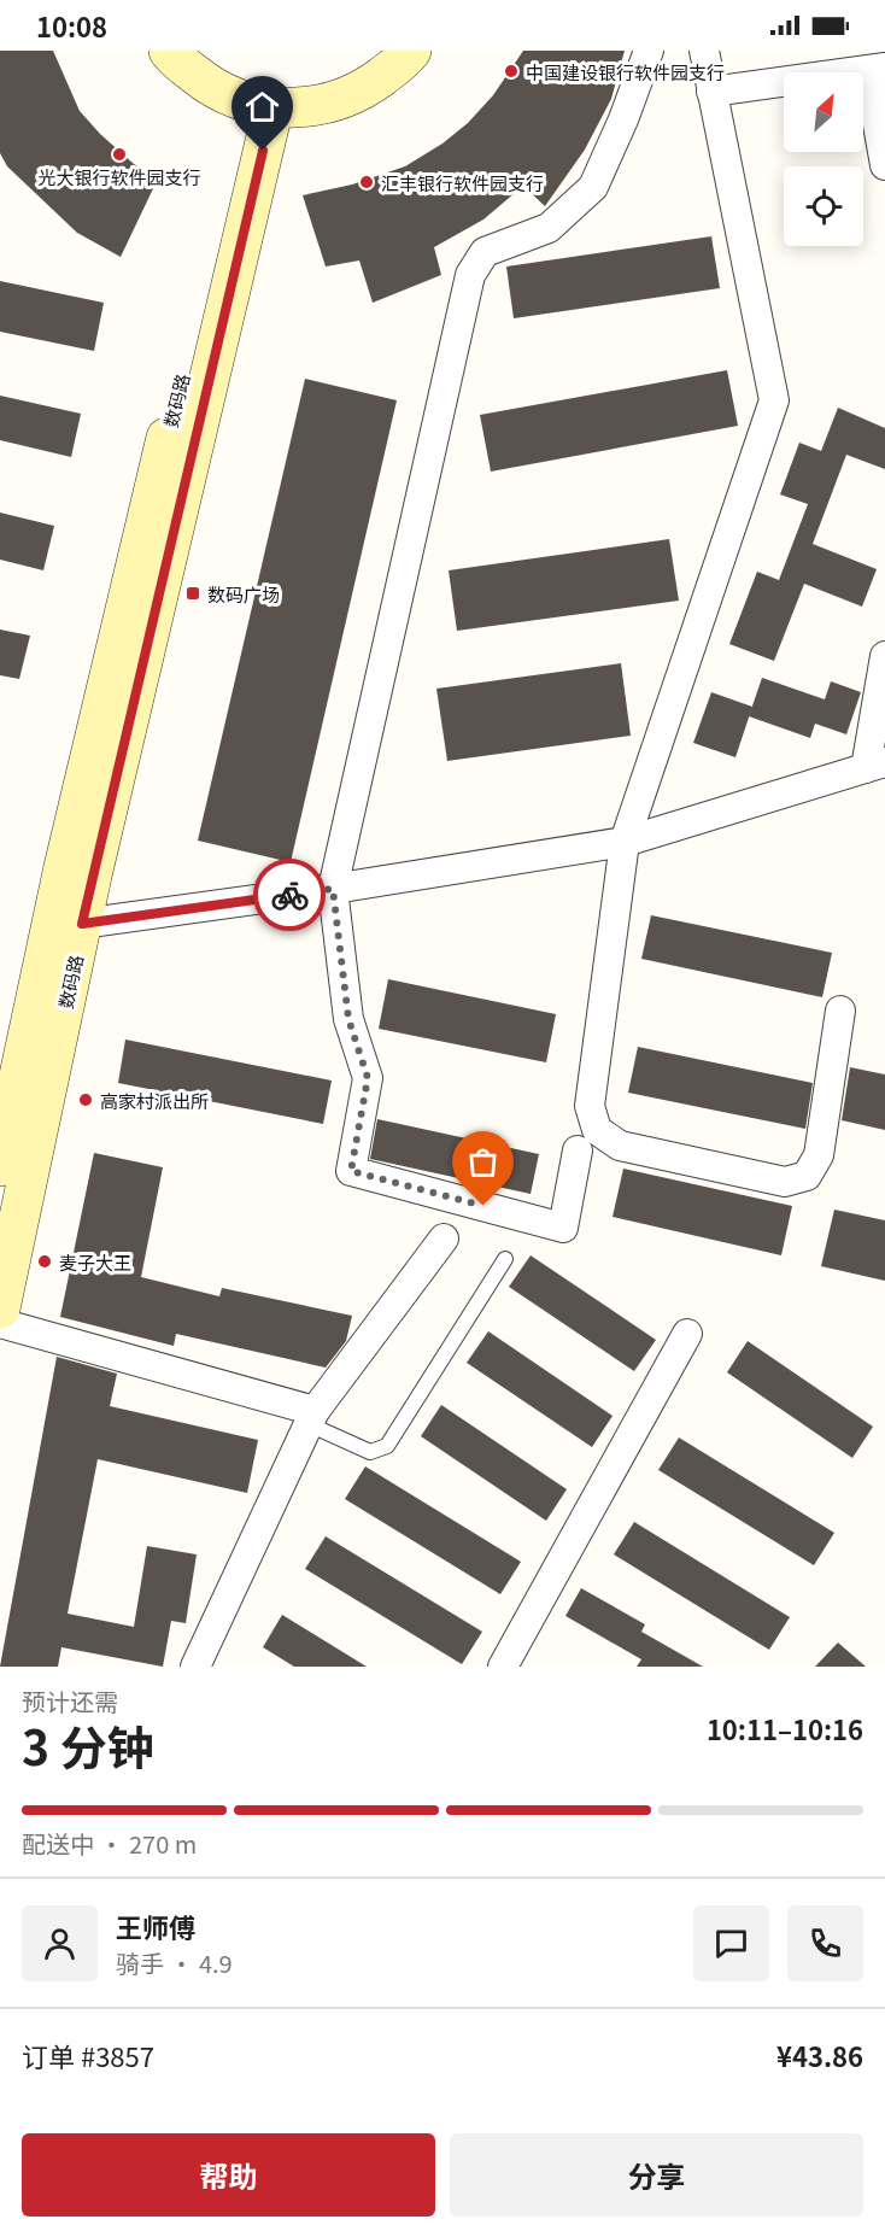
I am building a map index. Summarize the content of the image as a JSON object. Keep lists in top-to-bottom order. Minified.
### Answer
{"streets":{"main road":["数码路"]},"places":{"other":["中国建设银行软件园支行","光大银行软件园支行","汇丰银行软件园支行","高家村派出所","麦子大王"],"transit":["数码广场"]},"north":"top right","page":{"status":"10:08","heading":["3 分钟","预计还需","10:11–10:16"],"panel":["王师傅","骑手 · 4.9","订单 #3857","¥43.86"],"bar":"配送中 · 270 m","buttons":["帮助","分享"]}}
